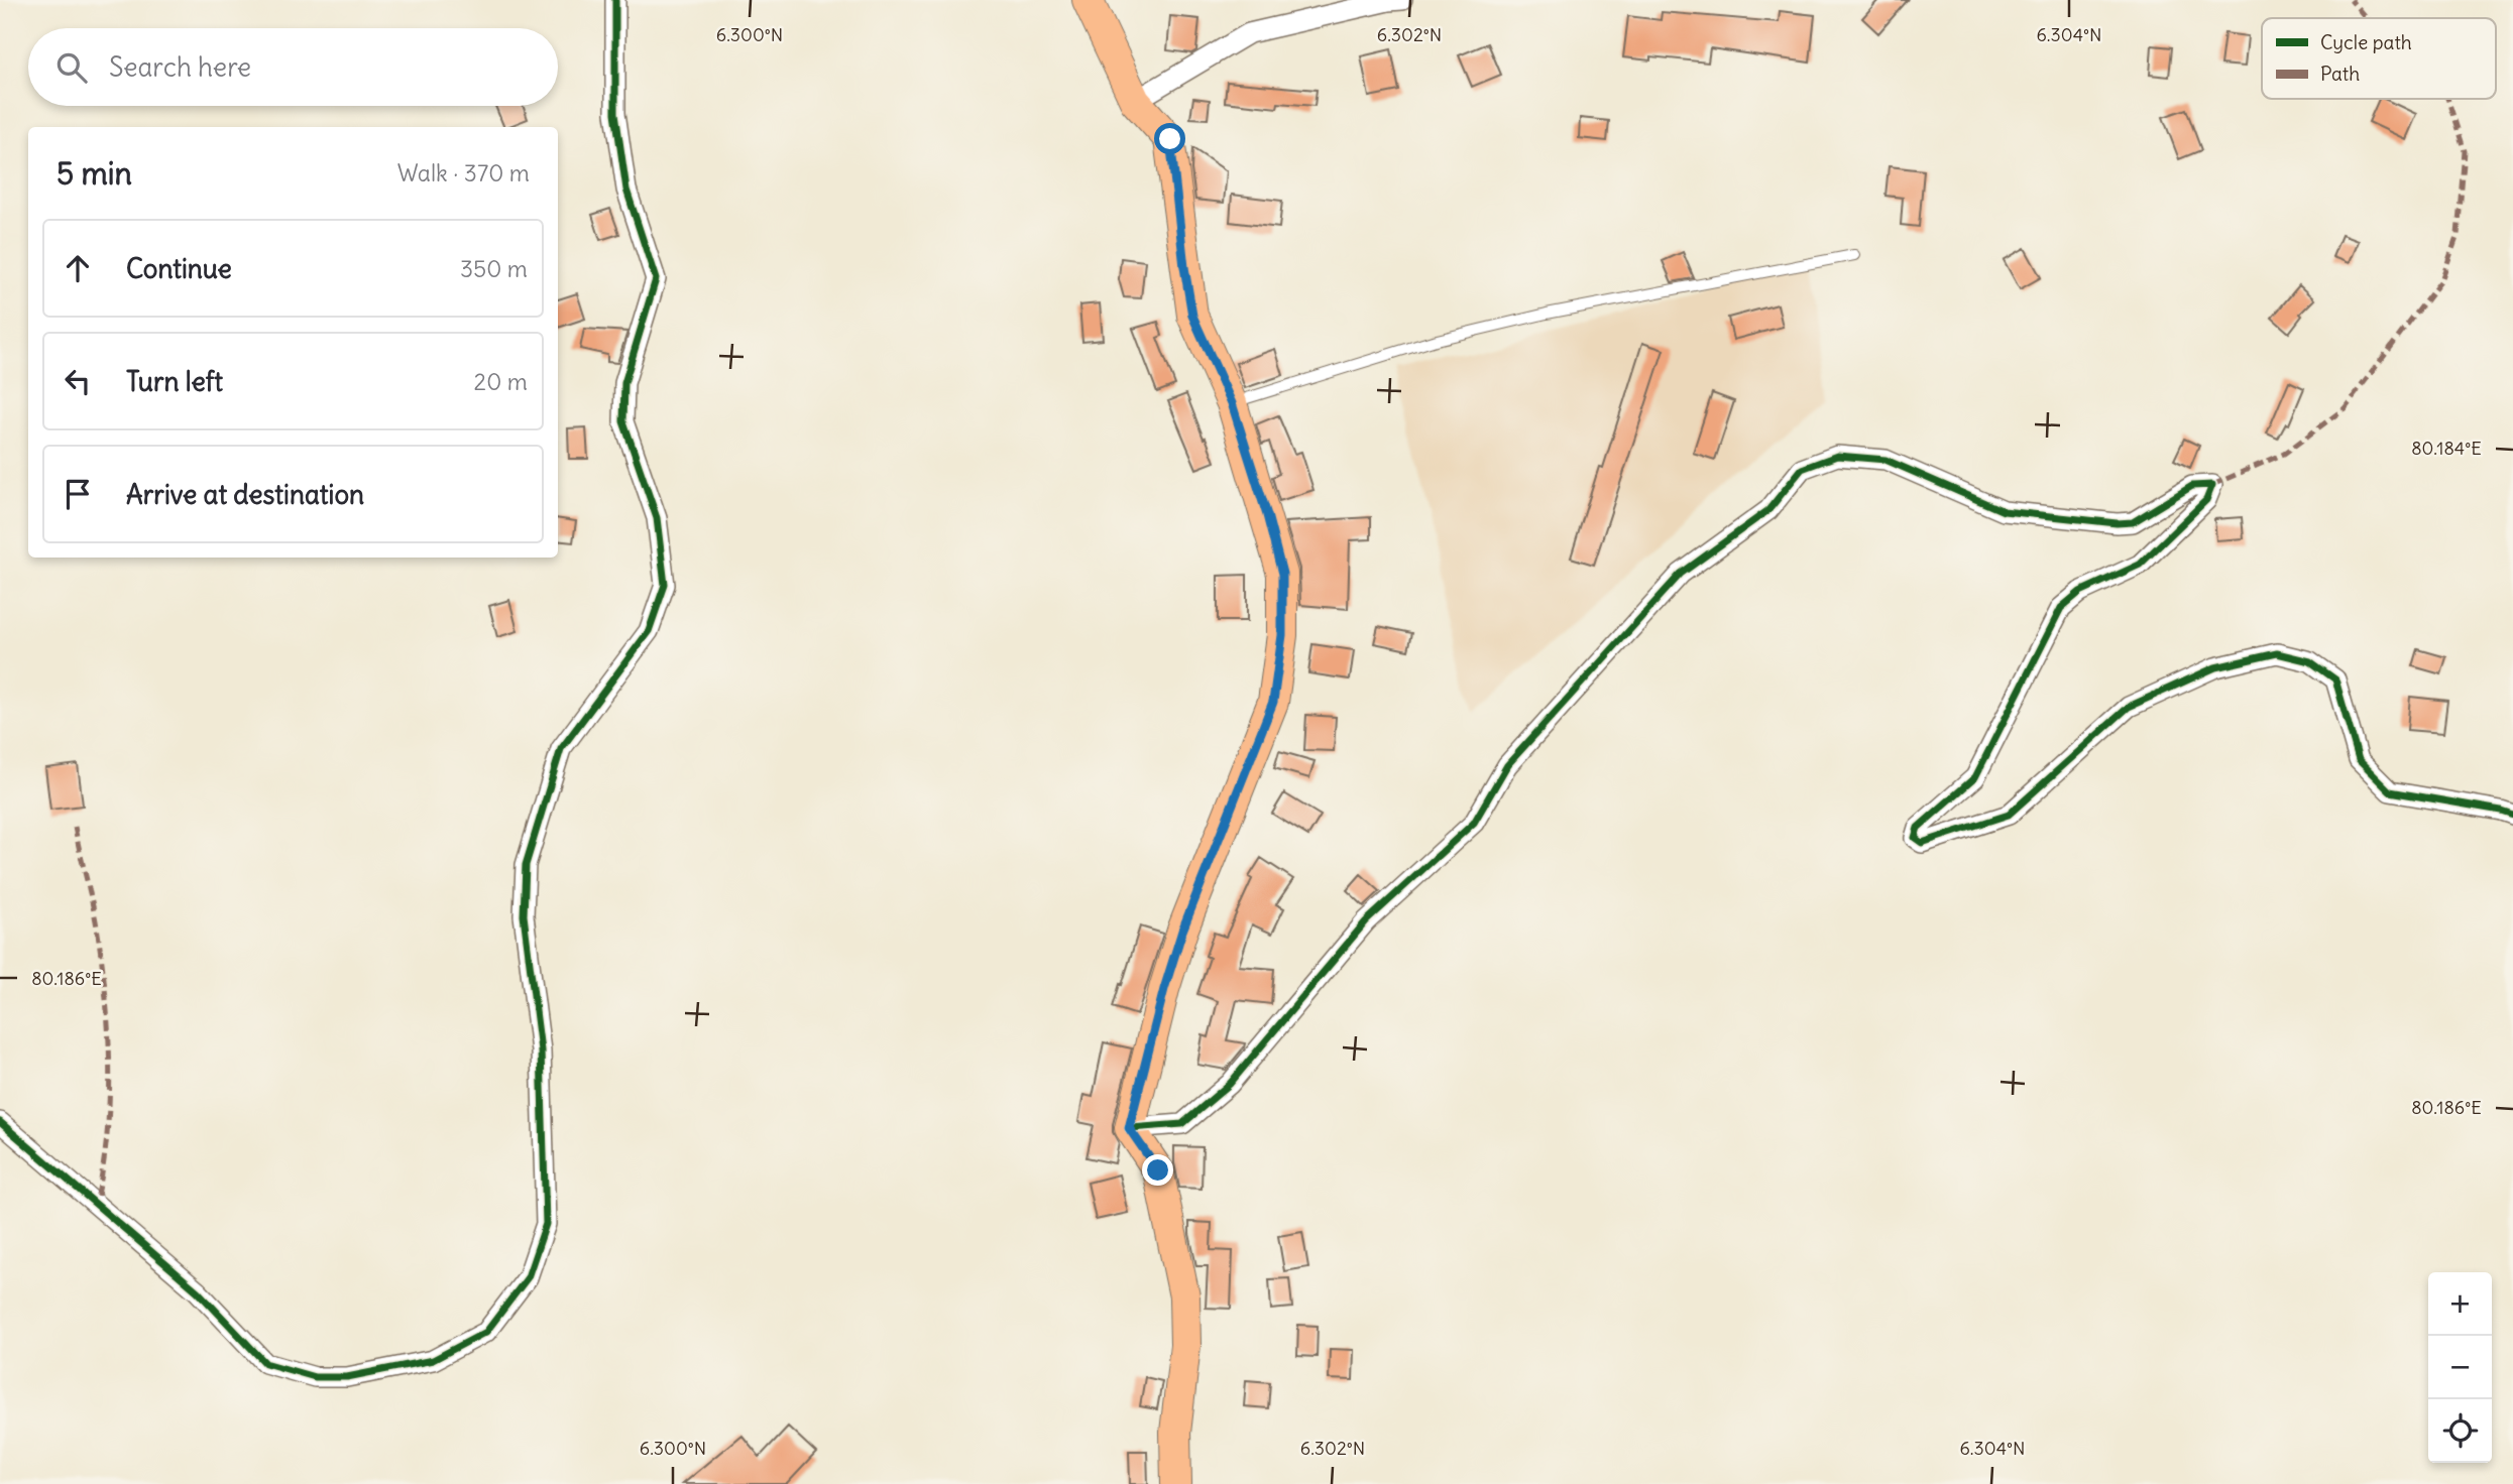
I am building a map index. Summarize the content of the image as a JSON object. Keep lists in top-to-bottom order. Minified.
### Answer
{"legend":["Cycle path","Path"],"page":{"search":"Search here","heading":["5 min","Walk · 370 m"],"list":[["Continue","350 m"],["Turn left","20 m"],"Arrive at destination"],"map_buttons":["+","−"]},"coordinates":["6.300°N","6.302°N","6.304°N","80.184°E","80.186°E"]}
